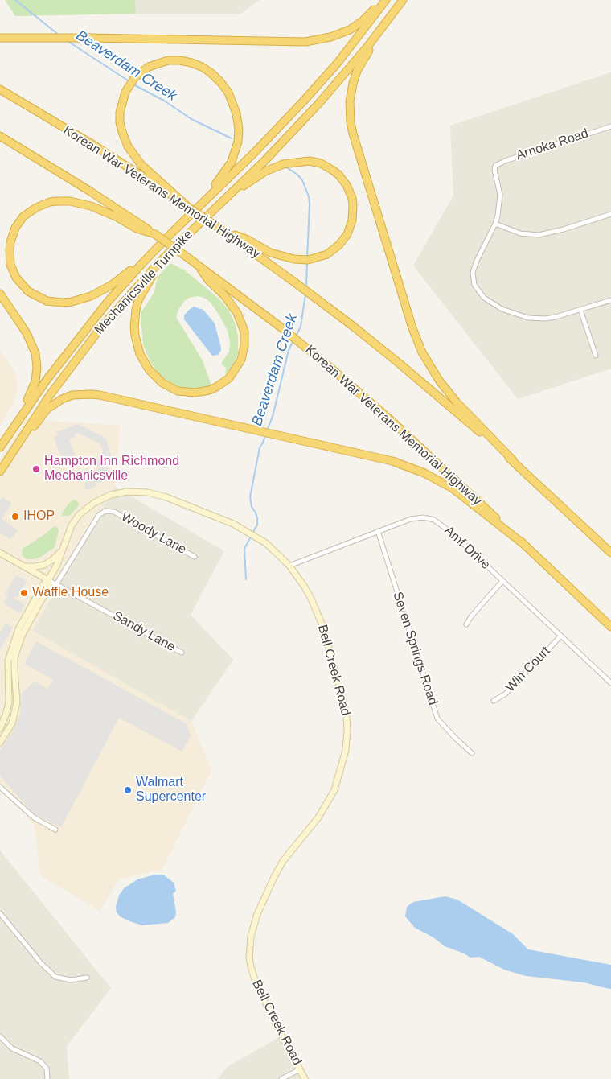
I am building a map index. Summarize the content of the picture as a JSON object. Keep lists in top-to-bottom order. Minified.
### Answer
{"streets":{"highway":["Korean War Veterans Memorial Highway","Mechanicsville Turnpike"],"street":["Arnoka Road","Woody Lane","Amf Drive","Sandy Lane","Seven Springs Road","Win Court","Bell Creek Road"]},"crossings":[["Woody Lane","Sandy Lane"],["Amf Drive","Seven Springs Road"],["Amf Drive","Win Court"],["Amf Drive","Bell Creek Road"],["Sandy Lane","Bell Creek Road"]],"water":["Beaverdam Creek"],"places":["Hampton Inn Richmond Mechanicsville","IHOP","Waffle House","Walmart Supercenter"]}
